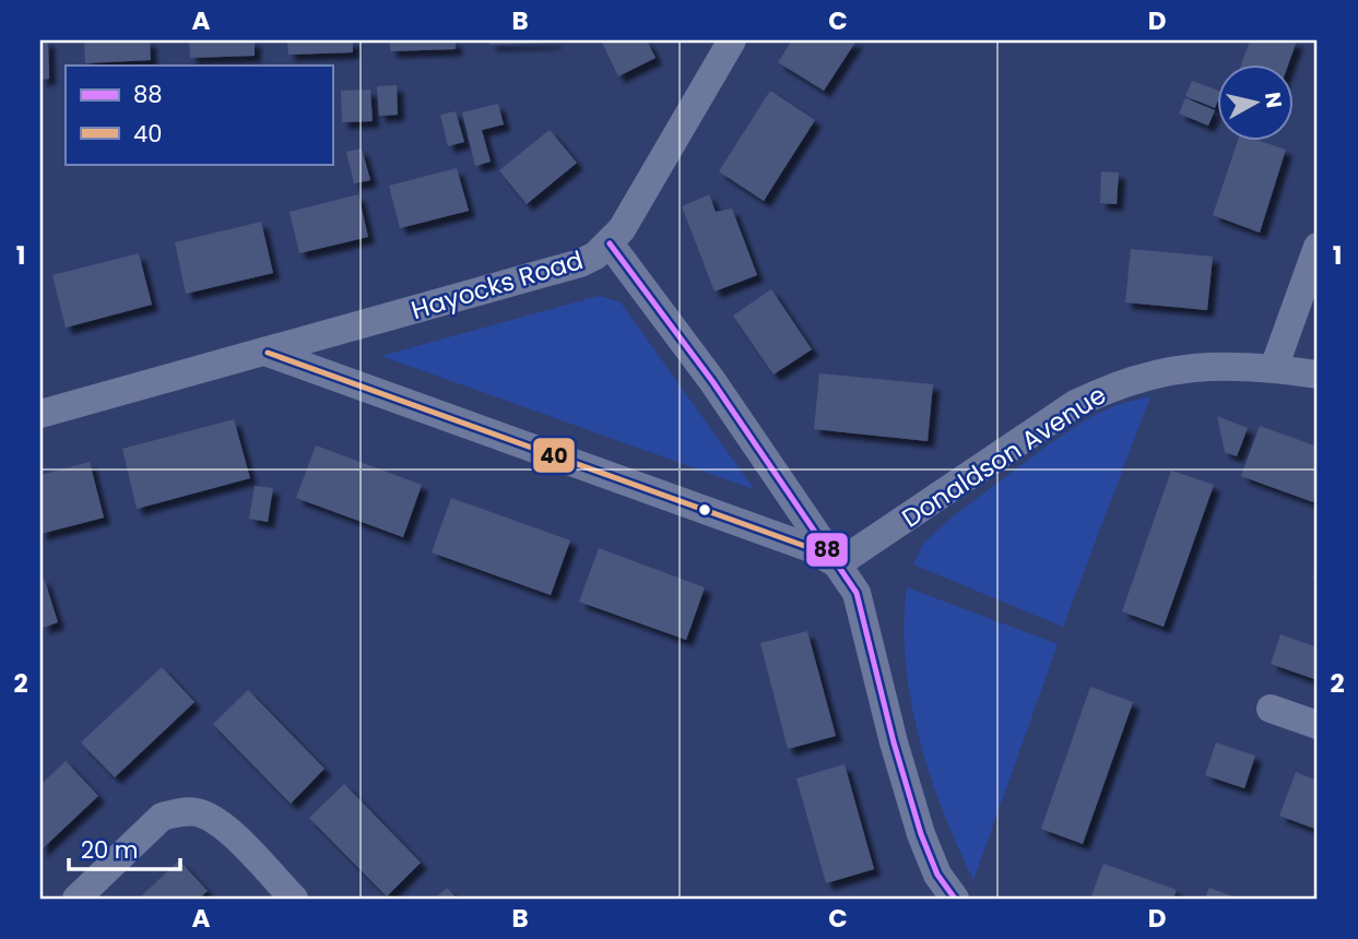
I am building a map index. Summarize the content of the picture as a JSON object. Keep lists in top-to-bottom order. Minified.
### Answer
{"streets":{"street":["Hayocks Road","Donaldson Avenue"]},"crossings":[["Hayocks Road","Donaldson Avenue"]],"lines":["transit line 88","transit line 40"],"legend":["88","40"],"scale_bar":"20 m","north":"right","grid":{"columns":["A","B","C","D"],"rows":["1","2"]}}
